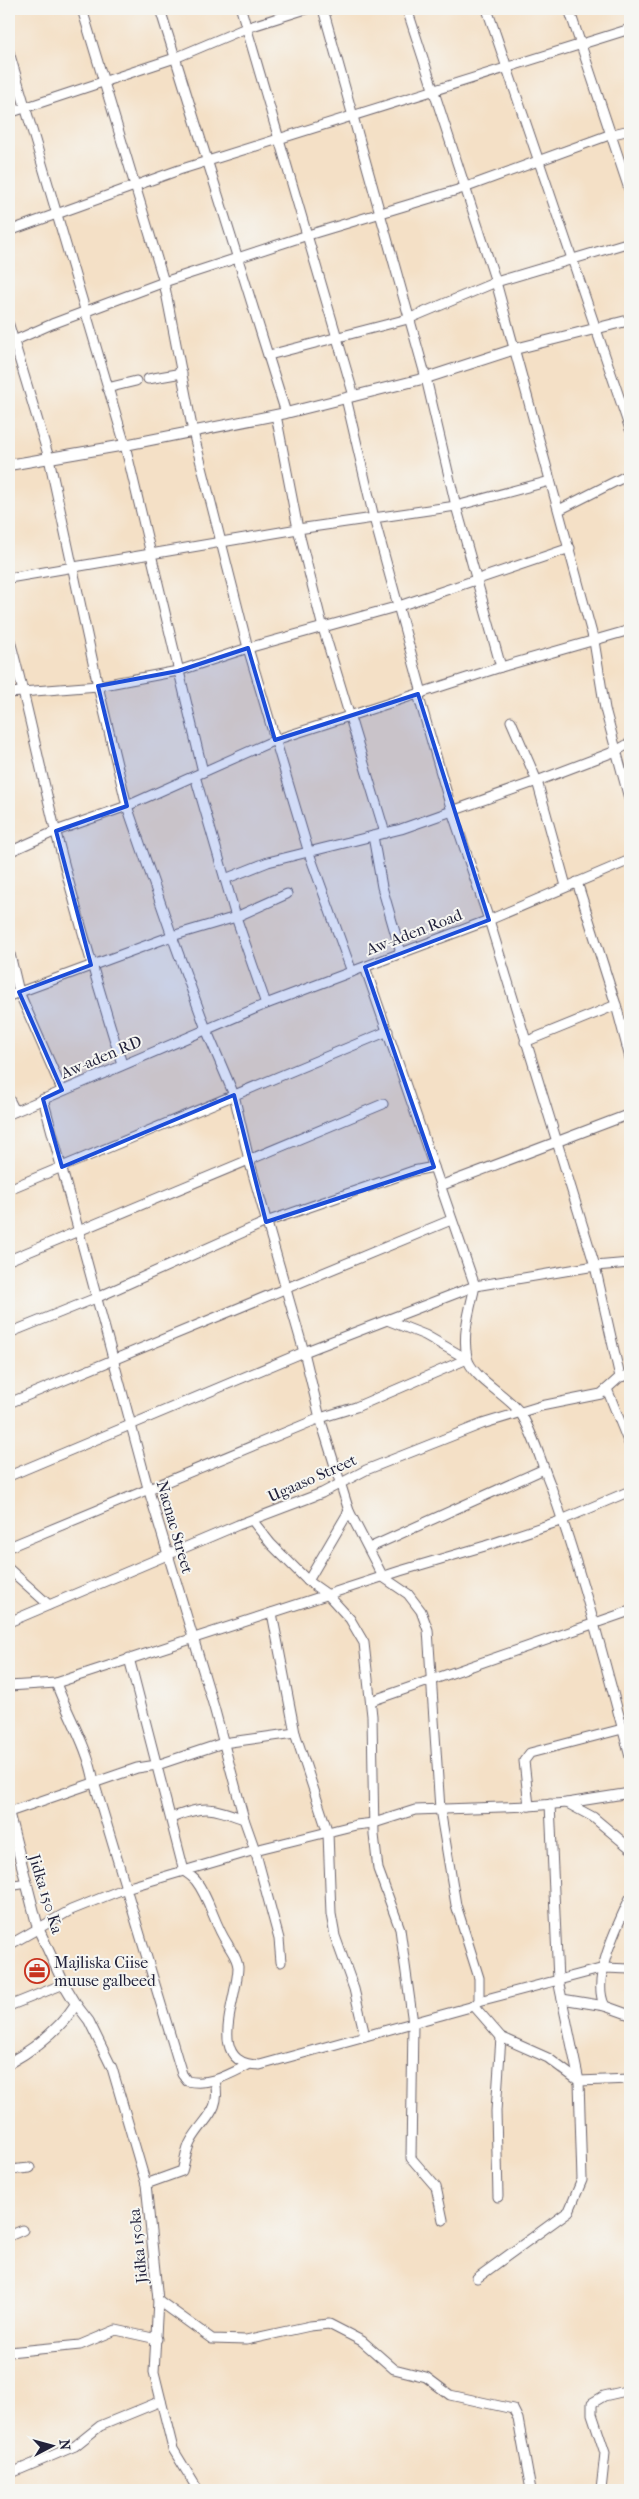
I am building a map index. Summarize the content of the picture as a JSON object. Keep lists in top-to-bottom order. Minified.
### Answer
{"streets":{"street":["Aw-Aden Road","Aw-aden RD","Ugaaso Street","Nacnac Street","Jidka 150 Ka","Jidka 150ka"]},"crossings":[["Aw-Aden Road","Aw-aden RD"],["Aw-aden RD","Nacnac Street"],["Ugaaso Street","Nacnac Street"],["Jidka 150 Ka","Jidka 150ka"]],"places":{"office":["Majliska Ciise muuse galbeed"]},"north":"right"}
